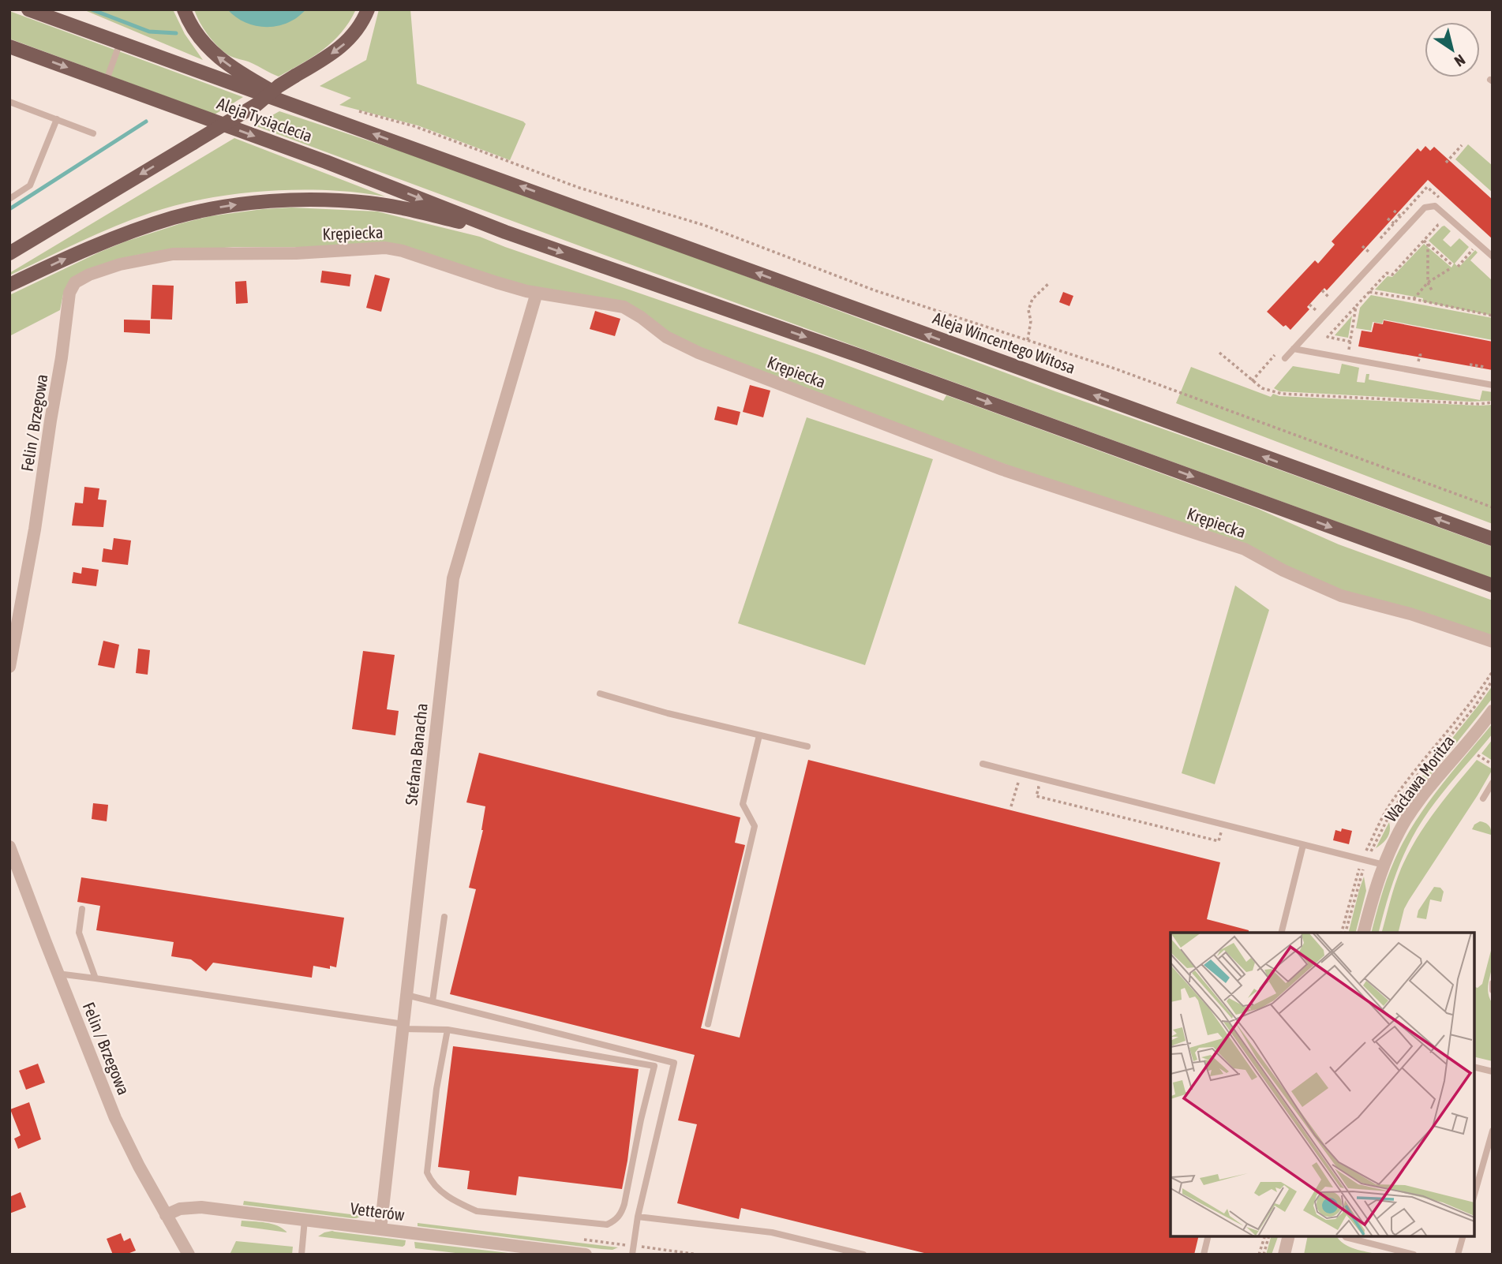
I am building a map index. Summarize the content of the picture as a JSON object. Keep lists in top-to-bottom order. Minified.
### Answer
{"streets":{"main road":["Aleja Tysiąclecia","Aleja Wincentego Witosa"],"street":["Krępiecka","Felin / Brzegowa","Stefana Banacha","Wacława Moritza","Vetterów"]},"crossings":[["Aleja Tysiąclecia","Aleja Wincentego Witosa"],["Krępiecka","Felin / Brzegowa"],["Krępiecka","Stefana Banacha"],["Felin / Brzegowa","Vetterów"],["Stefana Banacha","Vetterów"]],"north":"bottom right"}
